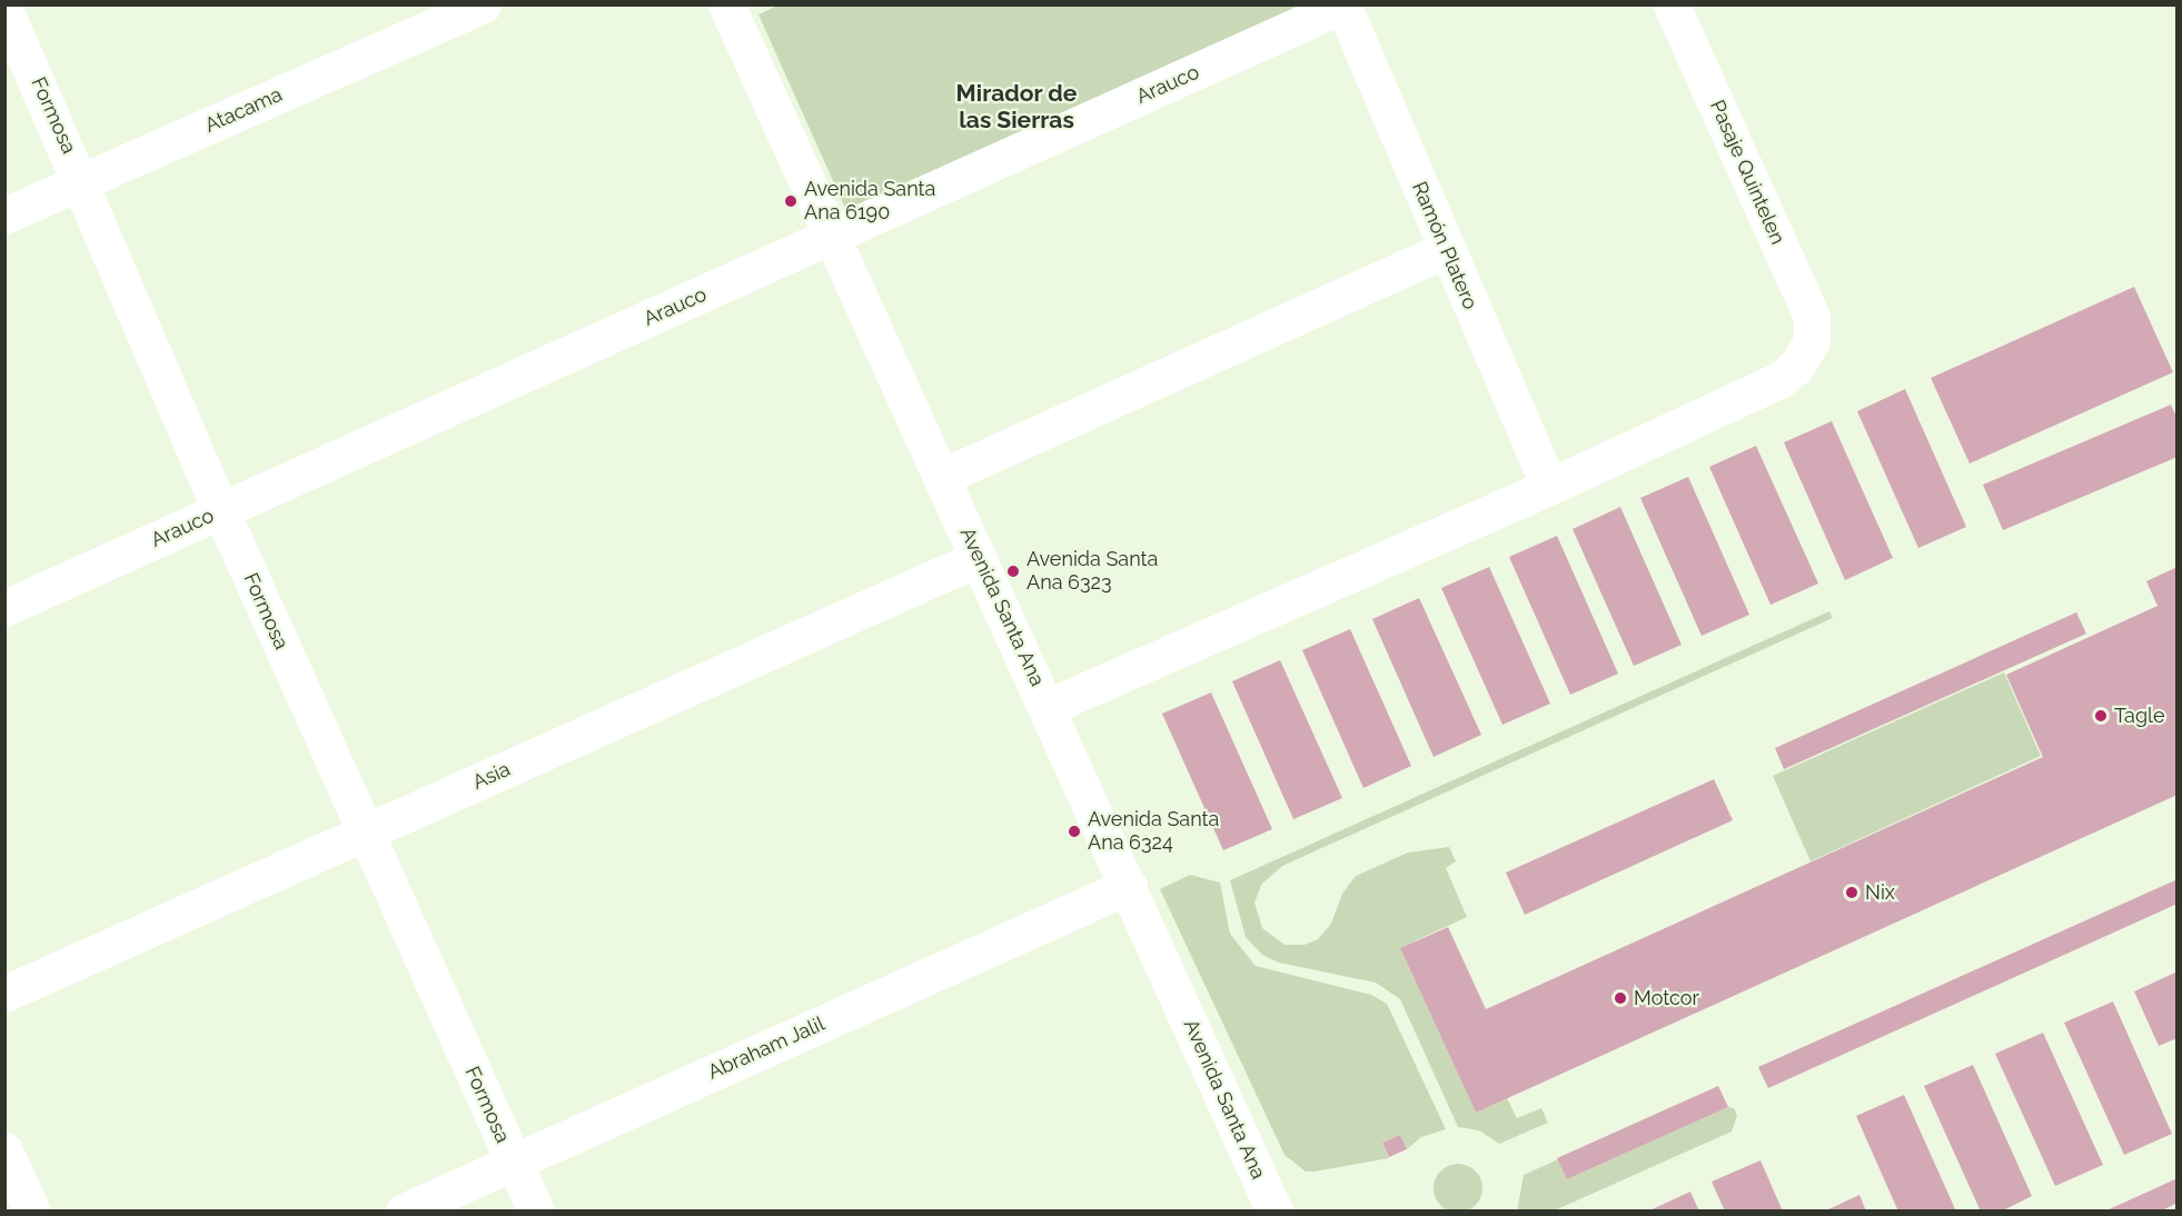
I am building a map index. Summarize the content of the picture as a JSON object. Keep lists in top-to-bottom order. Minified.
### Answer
{"streets":{"street":["Arauco","Atacama","Formosa","Pasaje Quintelen","Ramón Platero","Avenida Santa Ana","Asia","Abraham Jalil"]},"crossings":[["Arauco","Formosa"],["Arauco","Ramón Platero"],["Arauco","Avenida Santa Ana"],["Atacama","Formosa"],["Formosa","Asia"],["Formosa","Abraham Jalil"],["Pasaje Quintelen","Ramón Platero"],["Avenida Santa Ana","Asia"],["Avenida Santa Ana","Abraham Jalil"]],"districts":["Mirador de las Sierras"],"places":["Avenida Santa Ana 6190","Avenida Santa Ana 6323","Tagle","Avenida Santa Ana 6324","Nix","Motcor"]}
